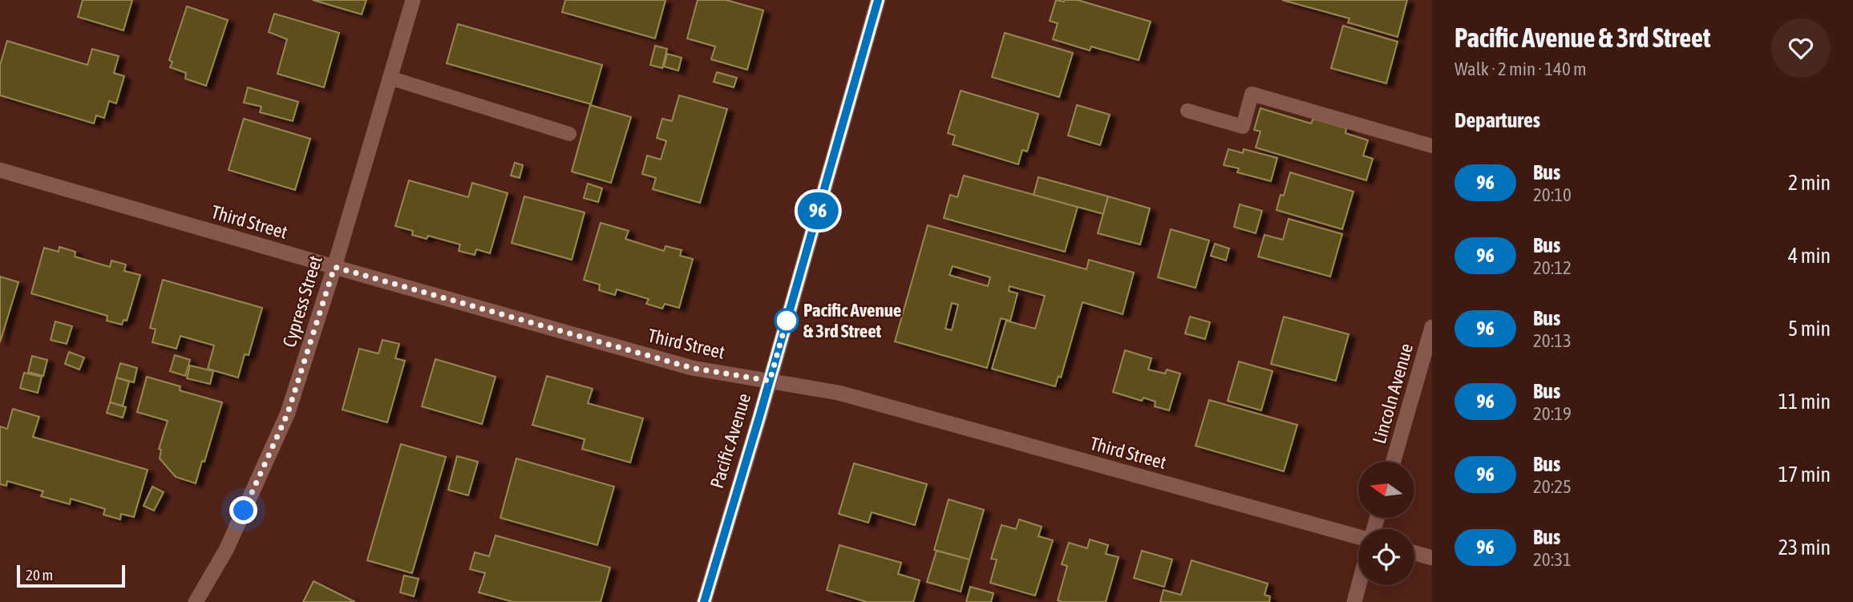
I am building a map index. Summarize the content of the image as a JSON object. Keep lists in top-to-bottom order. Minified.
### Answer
{"streets":{"street":["Third Street","Cypress Street","Lincoln Avenue","Pacific Avenue"]},"crossings":[["Third Street","Cypress Street"],["Third Street","Pacific Avenue"]],"places":["Pacific Avenue & 3rd Street"],"lines":["bus line 96"],"scale_bar":"20 m","north":"left","page":{"on_map":"96","heading":[["Pacific Avenue & 3rd Street","Walk · 2 min · 140 m"],"Departures"],"list":[{"mark":"96","name":"Bus","note":"20:10","value":"2 min"},{"mark":"96","name":"Bus","note":"20:12","value":"4 min"},{"mark":"96","name":"Bus","note":"20:13","value":"5 min"},{"mark":"96","name":"Bus","note":"20:19","value":"11 min"},{"mark":"96","name":"Bus","note":"20:25","value":"17 min"},{"mark":"96","name":"Bus","note":"20:31","value":"23 min"}],"scale":"20 m"}}
